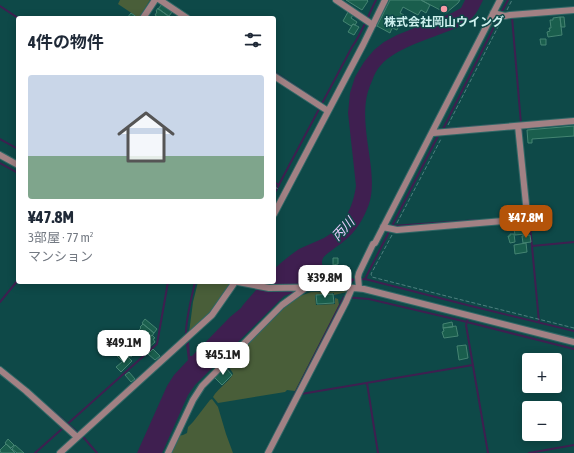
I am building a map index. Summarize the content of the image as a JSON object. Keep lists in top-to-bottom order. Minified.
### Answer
{"water":["丙川"],"places":["株式会社岡山ウイング"],"page":{"heading":"4件の物件","list":[{"name":"¥47.8M","note":"3部屋 · 77 m² · マンション"}],"price":["¥47.8M","¥39.8M","¥49.1M","¥45.1M"],"map_buttons":["+","−"]}}
